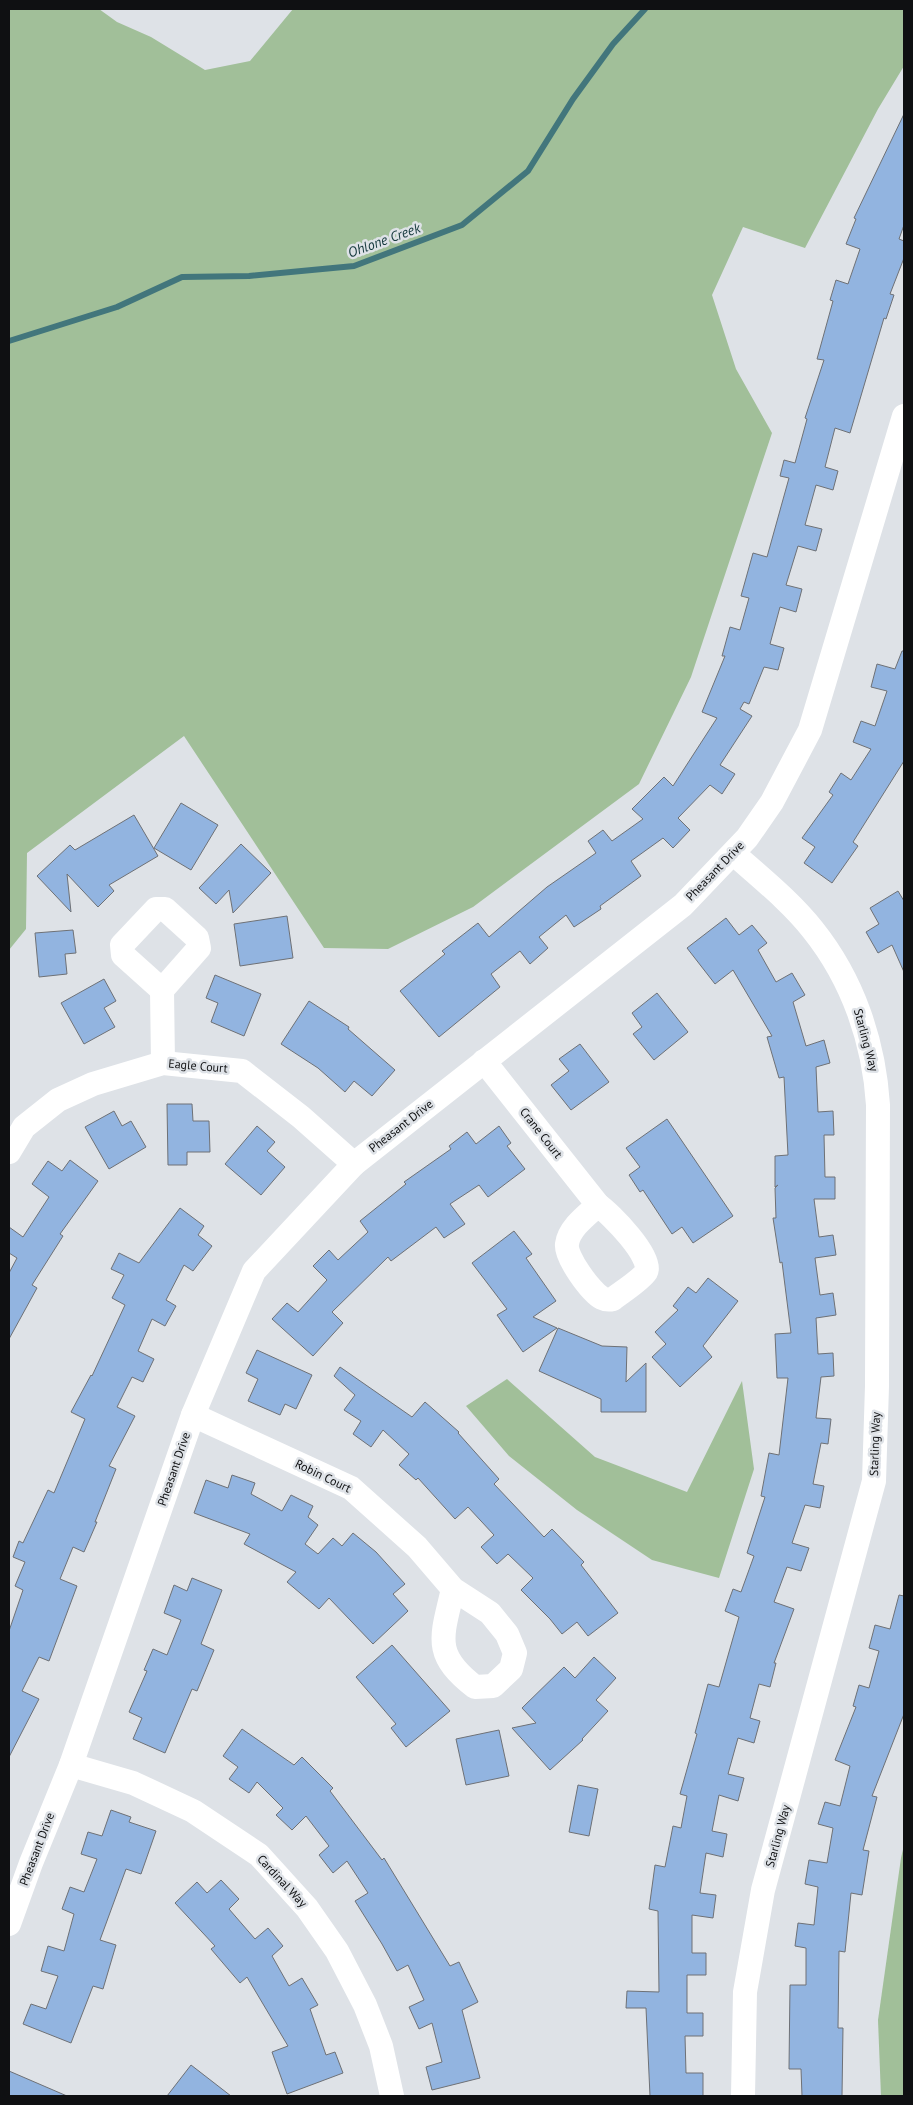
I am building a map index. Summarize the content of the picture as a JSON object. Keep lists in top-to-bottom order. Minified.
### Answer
{"streets":{"street":["Pheasant Drive","Starling Way","Eagle Court","Crane Court","Robin Court","Cardinal Way"]},"crossings":[["Pheasant Drive","Starling Way"],["Pheasant Drive","Eagle Court"],["Pheasant Drive","Crane Court"],["Pheasant Drive","Robin Court"],["Pheasant Drive","Cardinal Way"]],"water":["Ohlone Creek"]}
